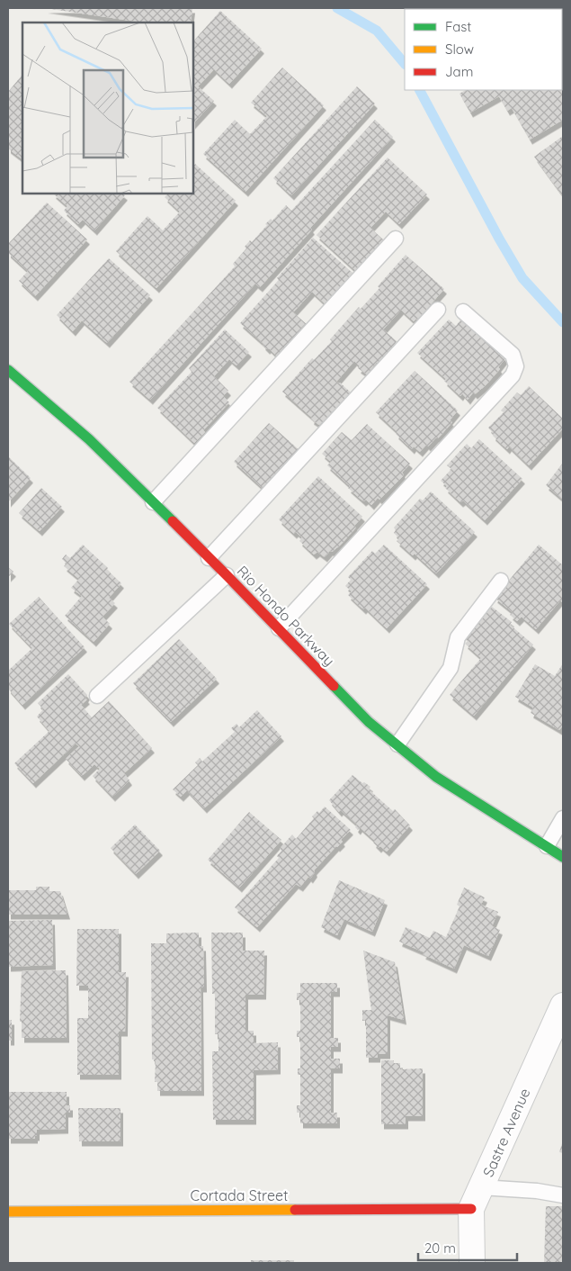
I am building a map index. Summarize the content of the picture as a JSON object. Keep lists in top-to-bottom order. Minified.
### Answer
{"streets":{"street":["Rio Hondo Parkway","Sastre Avenue","Cortada Street"]},"crossings":[["Sastre Avenue","Cortada Street"]],"legend":["Fast","Slow","Jam"],"scale_bar":"20 m"}
